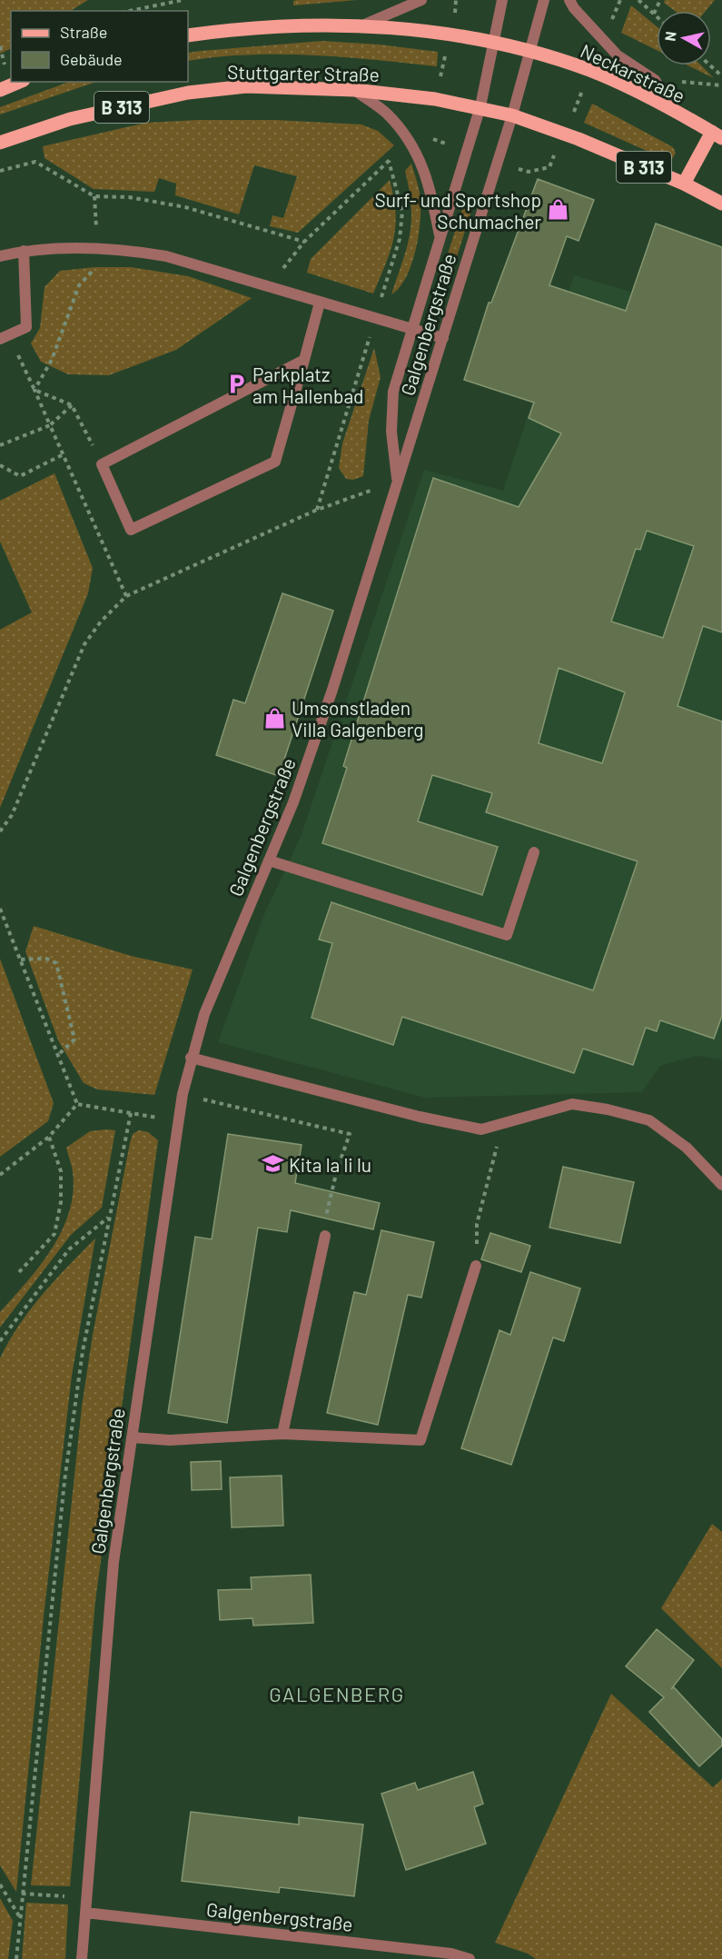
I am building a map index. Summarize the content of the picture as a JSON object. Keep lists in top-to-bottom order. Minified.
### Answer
{"streets":{"main road":["Stuttgarter Straße","Neckarstraße","B 313"],"street":["Galgenbergstraße"]},"crossings":[["Stuttgarter Straße","B 313"],["Stuttgarter Straße","Galgenbergstraße"],["Neckarstraße","Galgenbergstraße"],["B 313","Galgenbergstraße"]],"districts":["GALGENBERG"],"places":{"shop":["Surf- und Sportshop Schumacher","Umsonstladen Villa Galgenberg"],"parking":["Parkplatz am Hallenbad"],"school or university":["Kita la li lu"]},"legend":["Straße","Gebäude"],"north":"left"}
